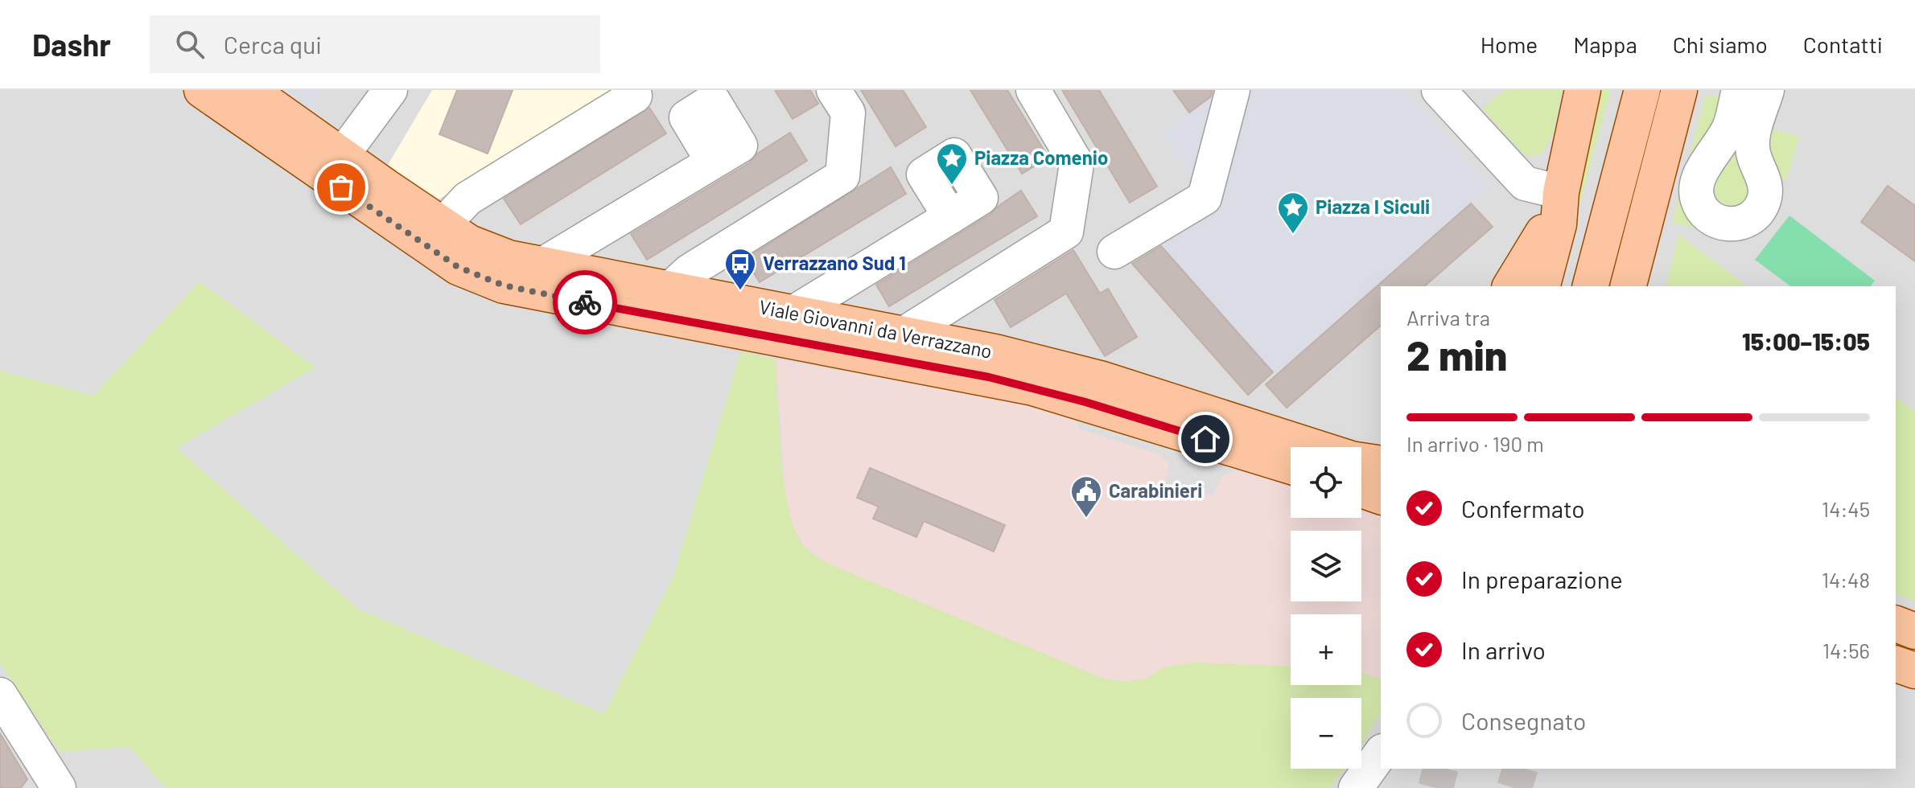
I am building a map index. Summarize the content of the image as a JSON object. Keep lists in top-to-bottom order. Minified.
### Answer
{"streets":{"main road":["Viale Giovanni da Verrazzano"]},"places":{"place":["Piazza Comenio","Piazza I Siculi"],"bus stop":["Verrazzano Sud 1"],"public building":["Carabinieri"]},"page":{"header":"Dashr","search":"Cerca qui","nav":["Home","Mappa","Chi siamo","Contatti"],"heading":["2 min","Arriva tra","15:00–15:05"],"bar":"In arrivo · 190 m","map_buttons":["+","−"],"list":[["Confermato","14:45"],["In preparazione","14:48"],["In arrivo","14:56"],"Consegnato"]}}
